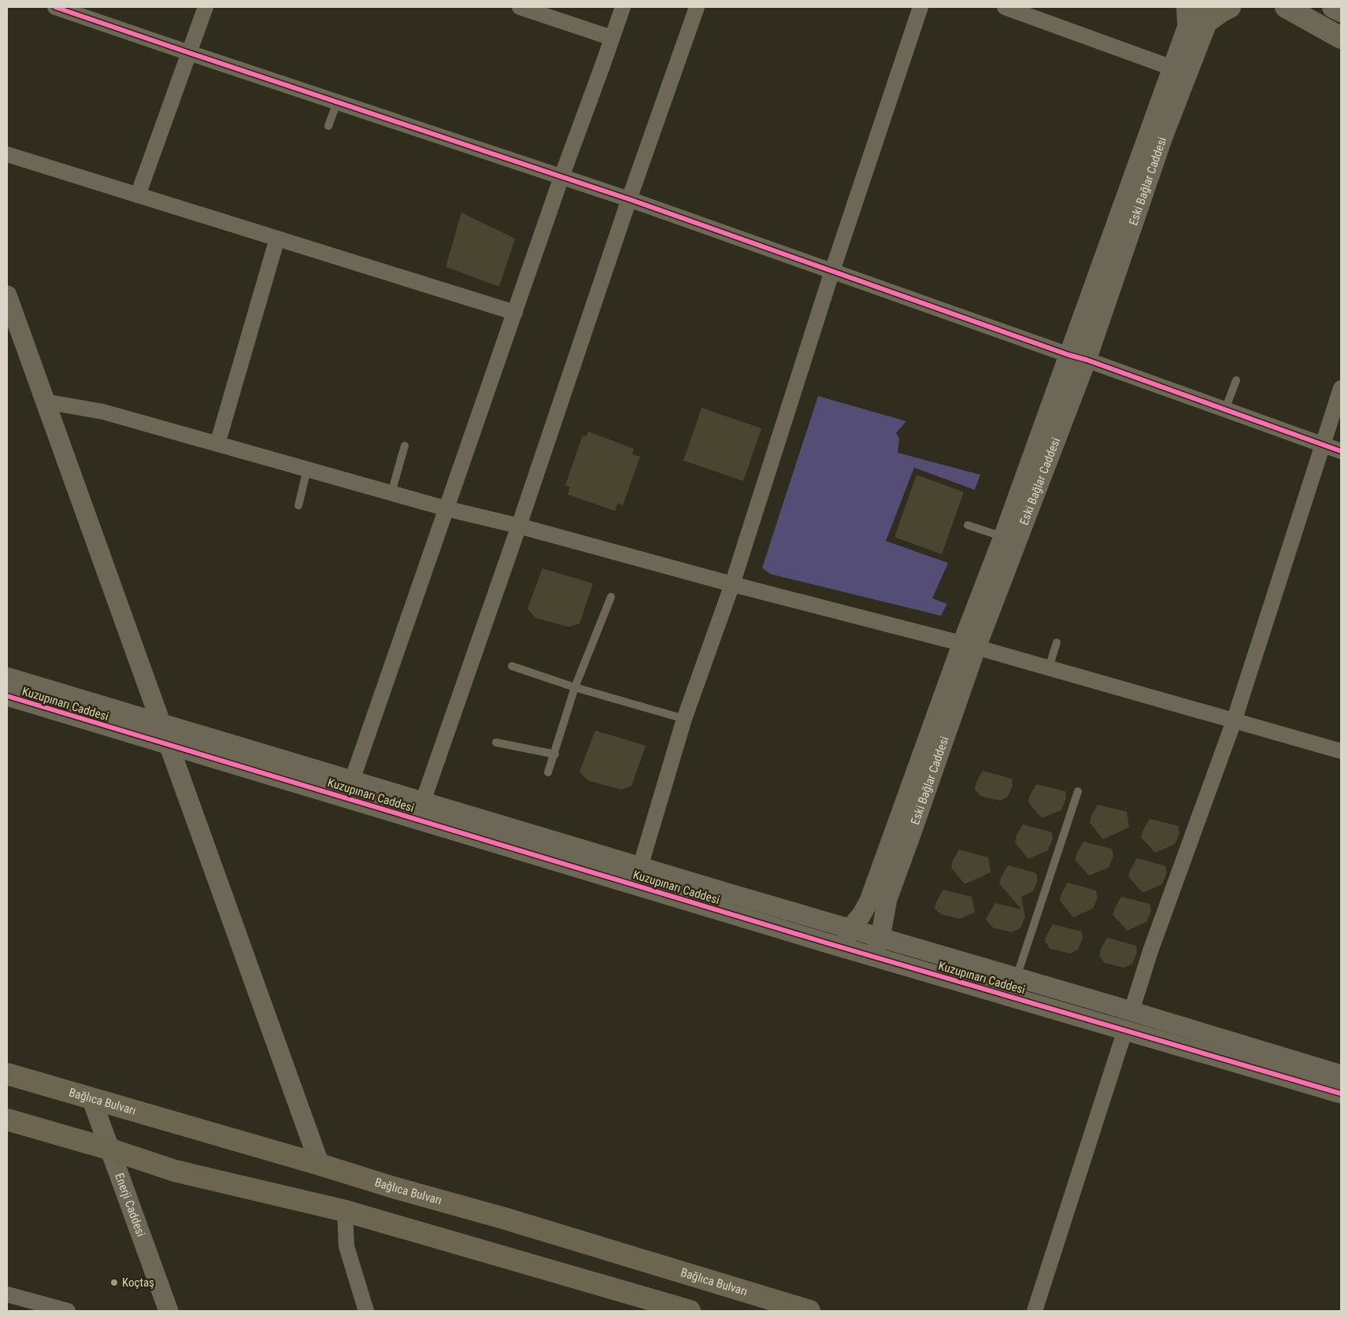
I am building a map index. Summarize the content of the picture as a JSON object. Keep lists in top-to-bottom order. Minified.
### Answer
{"streets":{"main road":["Bağlıca Bulvarı"],"street":["Eski Bağlar Caddesi","Kuzupınarı Caddesi","Enerji Caddesi"]},"crossings":[["Eski Bağlar Caddesi","Kuzupınarı Caddesi"],["Bağlıca Bulvarı","Enerji Caddesi"]],"places":["Koçtaş"]}
